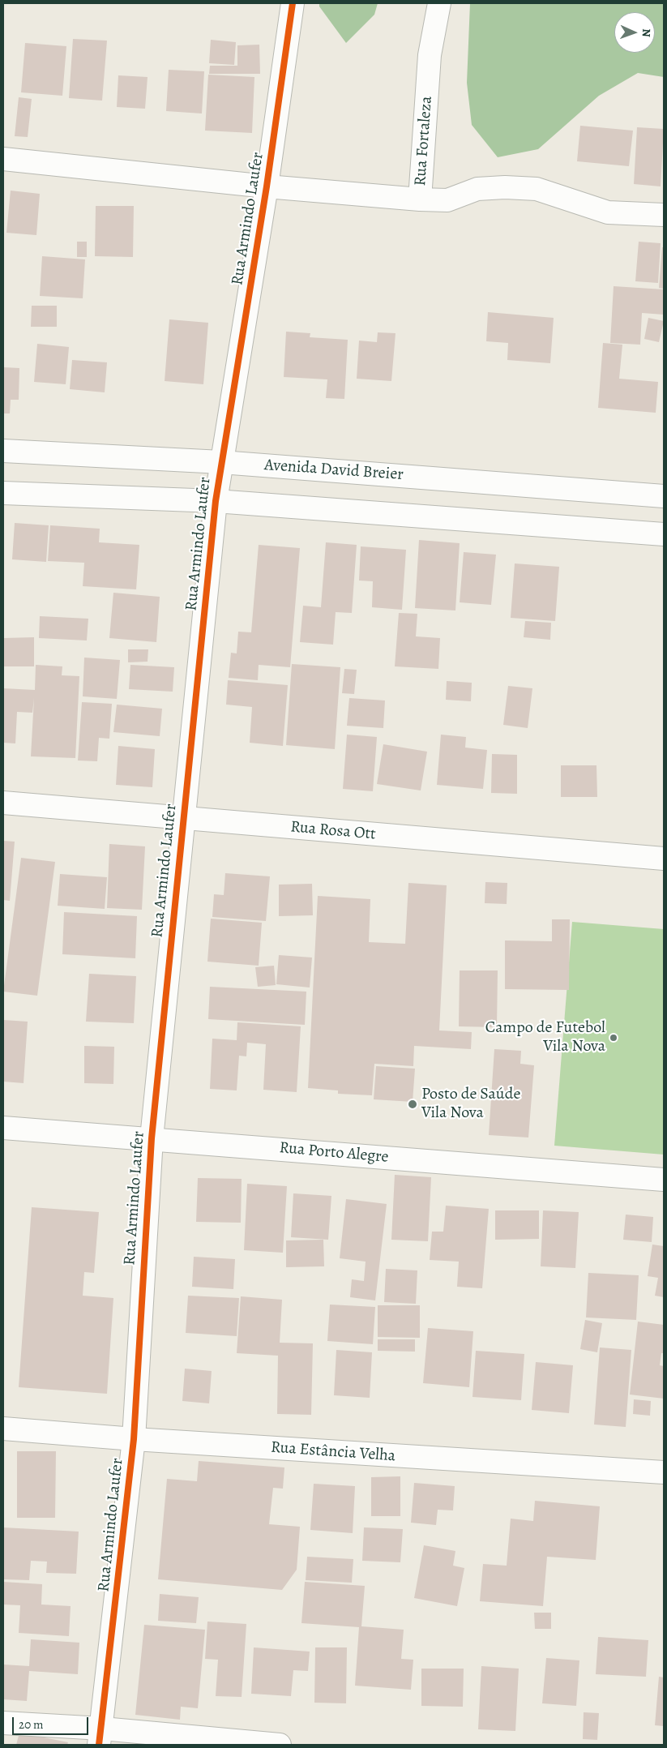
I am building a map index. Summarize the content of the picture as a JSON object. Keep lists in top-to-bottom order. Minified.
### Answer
{"streets":{"street":["Rua Fortaleza","Rua Armindo Laufer","Avenida David Breier","Rua Rosa Ott","Rua Porto Alegre","Rua Estância Velha"]},"crossings":[["Rua Armindo Laufer","Avenida David Breier"],["Rua Armindo Laufer","Rua Rosa Ott"],["Rua Armindo Laufer","Rua Porto Alegre"],["Rua Armindo Laufer","Rua Estância Velha"]],"places":["Campo de Futebol Vila Nova","Posto de Saúde Vila Nova"],"scale_bar":"20 m","north":"right"}
